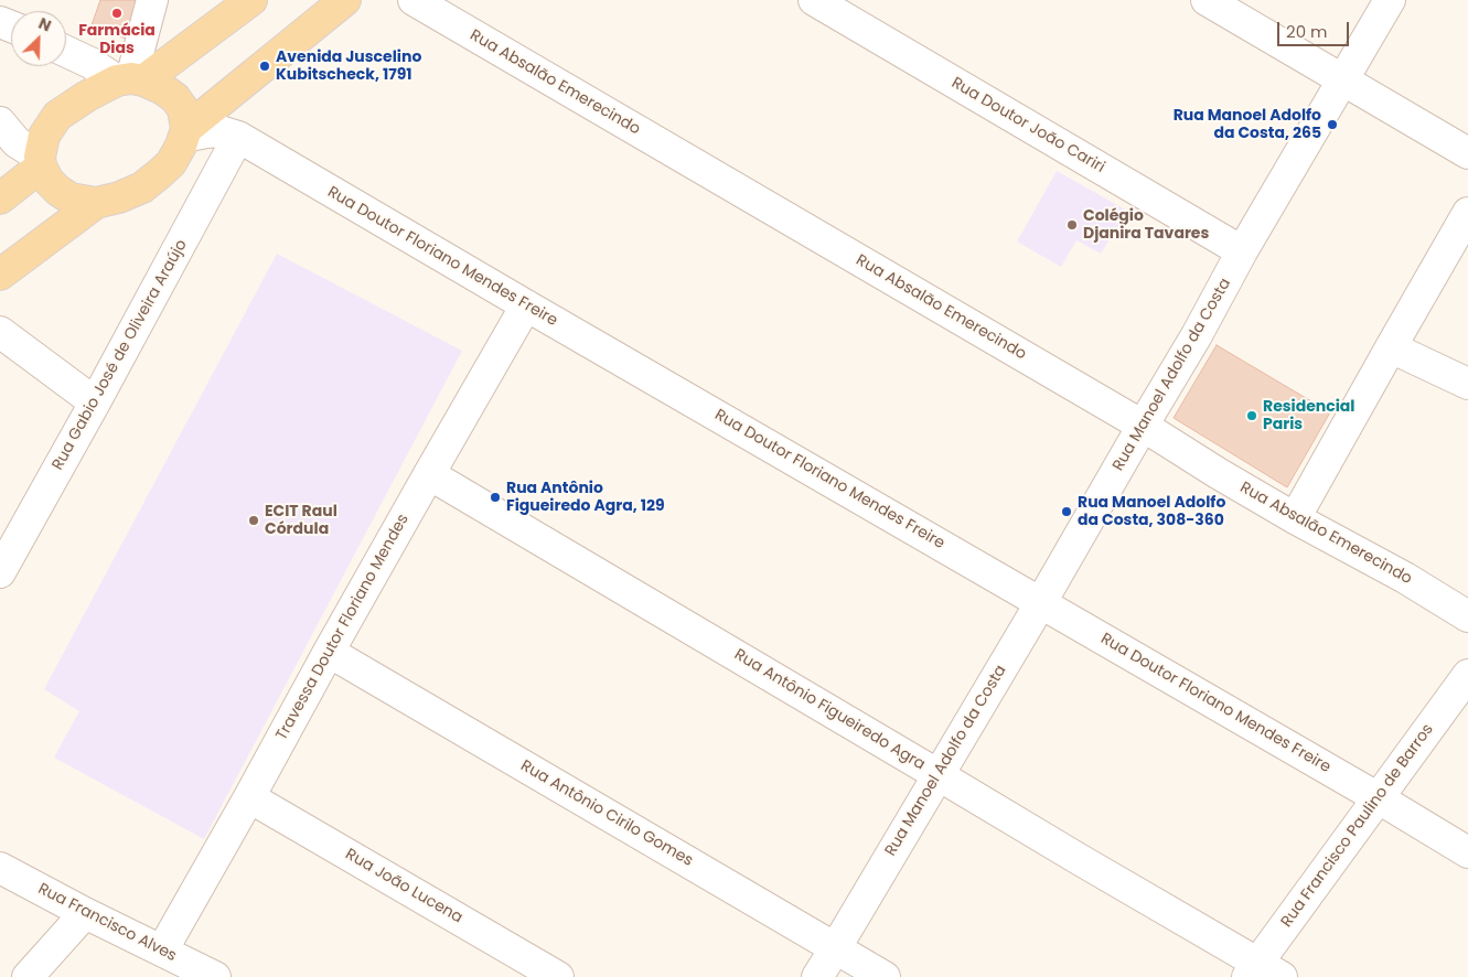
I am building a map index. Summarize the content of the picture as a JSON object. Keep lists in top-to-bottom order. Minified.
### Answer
{"streets":{"street":["Rua Absalão Emerecindo","Rua Doutor João Cariri","Rua Doutor Floriano Mendes Freire","Rua Gabio José de Oliveira Araújo","Rua Manoel Adolfo da Costa","Travessa Doutor Floriano Mendes","Rua Antônio Figueiredo Agra","Rua Antônio Cirilo Gomes","Rua Francisco Paulino de Barros","Rua João Lucena","Rua Francisco Alves"]},"crossings":[["Rua Absalão Emerecindo","Rua Manoel Adolfo da Costa"],["Rua Doutor João Cariri","Rua Manoel Adolfo da Costa"],["Rua Doutor Floriano Mendes Freire","Rua Gabio José de Oliveira Araújo"],["Rua Doutor Floriano Mendes Freire","Rua Manoel Adolfo da Costa"],["Rua Doutor Floriano Mendes Freire","Travessa Doutor Floriano Mendes"],["Rua Doutor Floriano Mendes Freire","Rua Francisco Paulino de Barros"],["Rua Manoel Adolfo da Costa","Rua Antônio Figueiredo Agra"],["Rua Manoel Adolfo da Costa","Rua Antônio Cirilo Gomes"],["Travessa Doutor Floriano Mendes","Rua Antônio Figueiredo Agra"],["Travessa Doutor Floriano Mendes","Rua Antônio Cirilo Gomes"],["Travessa Doutor Floriano Mendes","Rua João Lucena"],["Travessa Doutor Floriano Mendes","Rua Francisco Alves"],["Rua Antônio Figueiredo Agra","Rua Francisco Paulino de Barros"]],"places":["Farmácia Dias","Avenida Juscelino Kubitscheck, 1791","Rua Manoel Adolfo da Costa, 265","Colégio Djanira Tavares","Residencial Paris","Rua Antônio Figueiredo Agra, 129","Rua Manoel Adolfo da Costa, 308-360","ECIT Raul Córdula"],"scale_bar":"20 m","north":"top right"}
